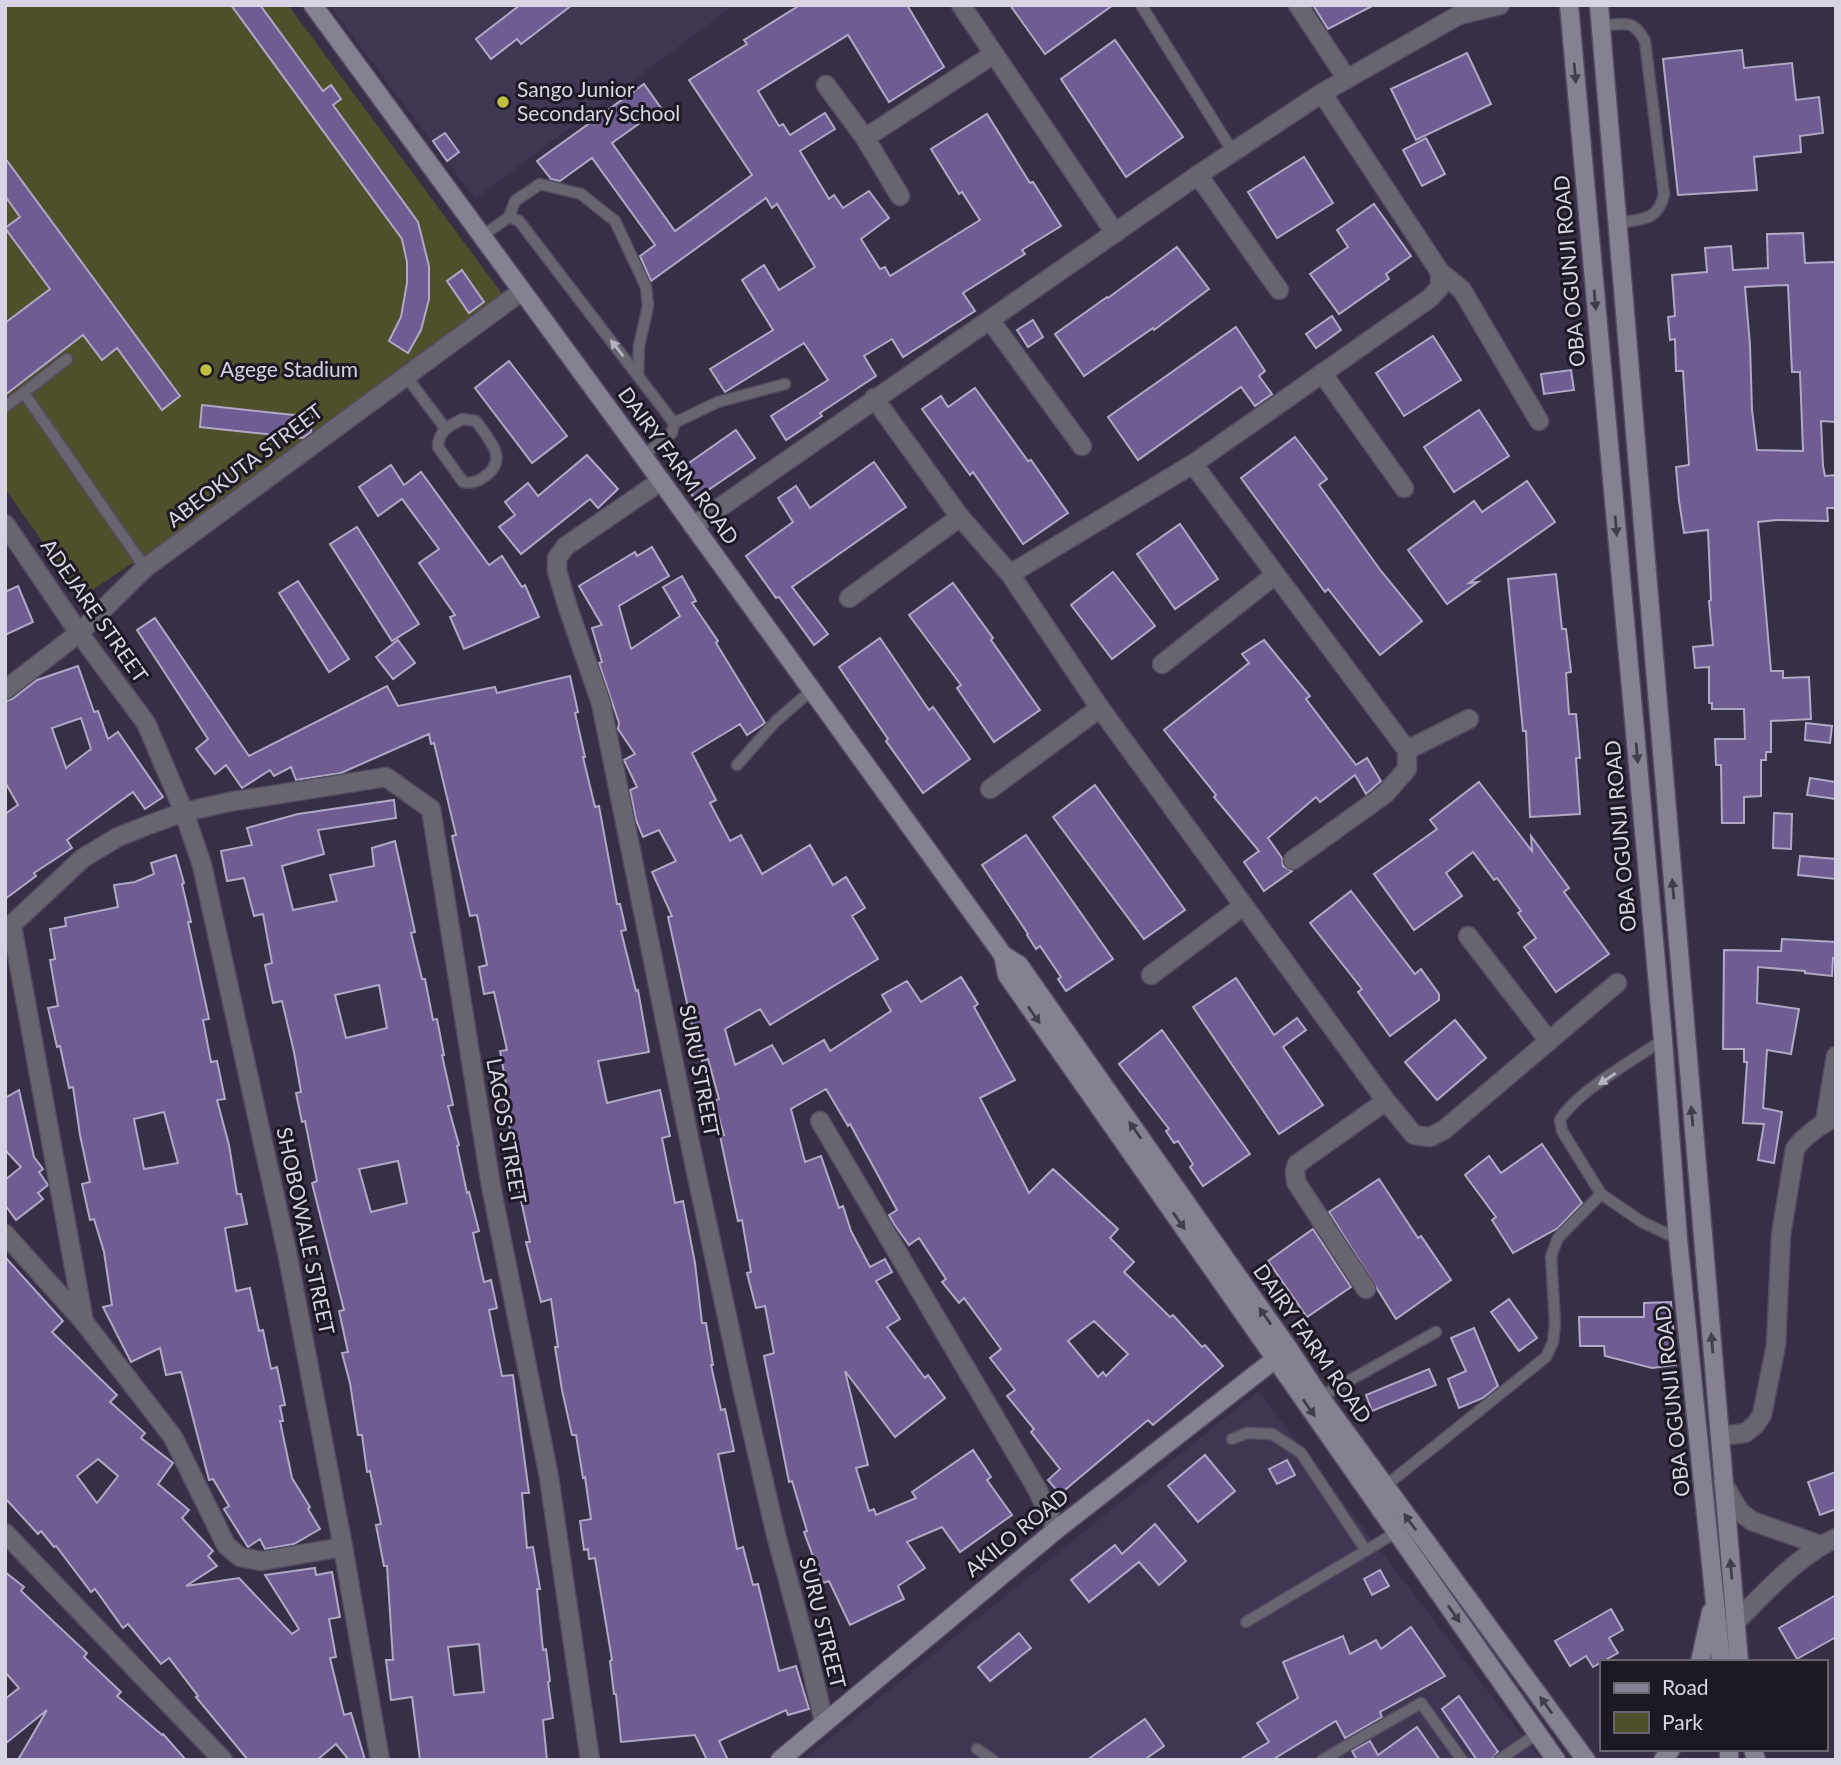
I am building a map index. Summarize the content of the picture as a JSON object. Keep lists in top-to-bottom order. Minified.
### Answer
{"streets":{"main road":["OBA OGUNJI ROAD","DAIRY FARM ROAD","AKILO ROAD"],"street":["ABEOKUTA STREET","ADEJARE STREET","SURU STREET","LAGOS STREET","SHOBOWALE STREET"]},"crossings":[["ABEOKUTA STREET","DAIRY FARM ROAD"],["ABEOKUTA STREET","ADEJARE STREET"],["DAIRY FARM ROAD","SURU STREET"],["DAIRY FARM ROAD","AKILO ROAD"],["ADEJARE STREET","SHOBOWALE STREET"],["SURU STREET","AKILO ROAD"],["LAGOS STREET","SHOBOWALE STREET"]],"places":["Sango Junior Secondary School","Agege Stadium"],"legend":["Road","Park"]}
